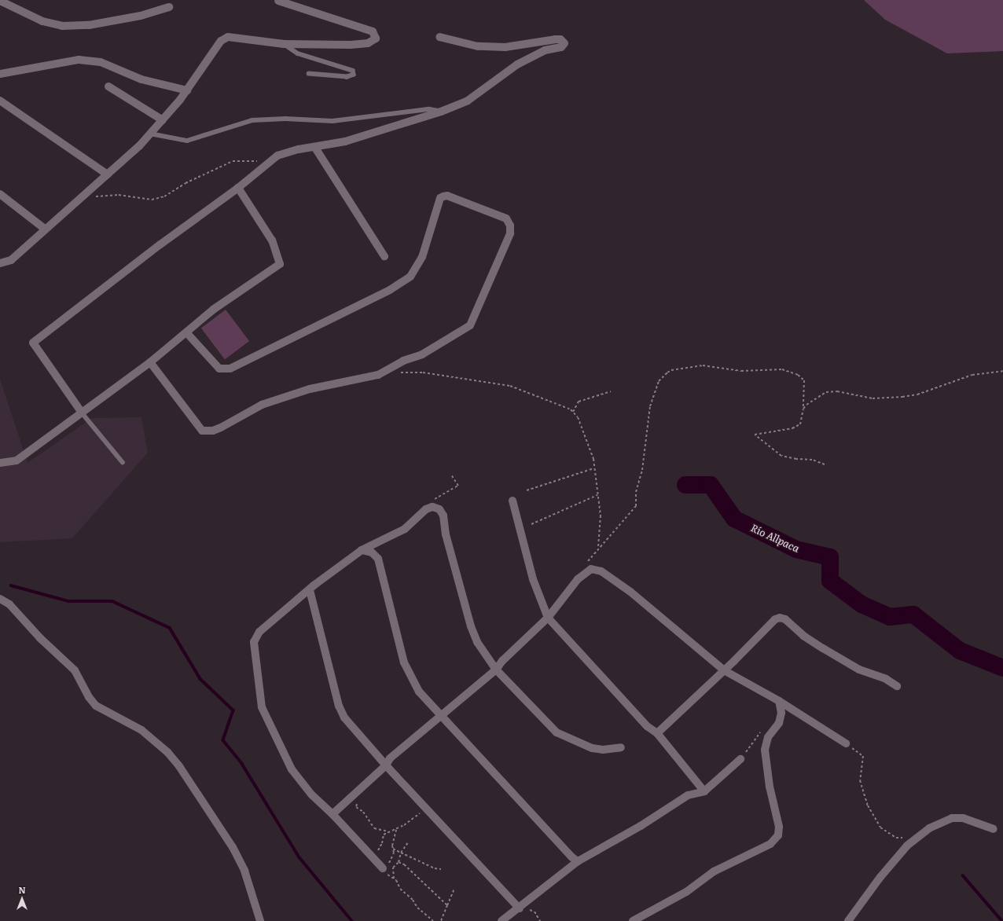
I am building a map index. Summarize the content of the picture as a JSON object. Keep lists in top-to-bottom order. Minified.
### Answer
{"water":["Río Allpaca"],"north":"top"}
